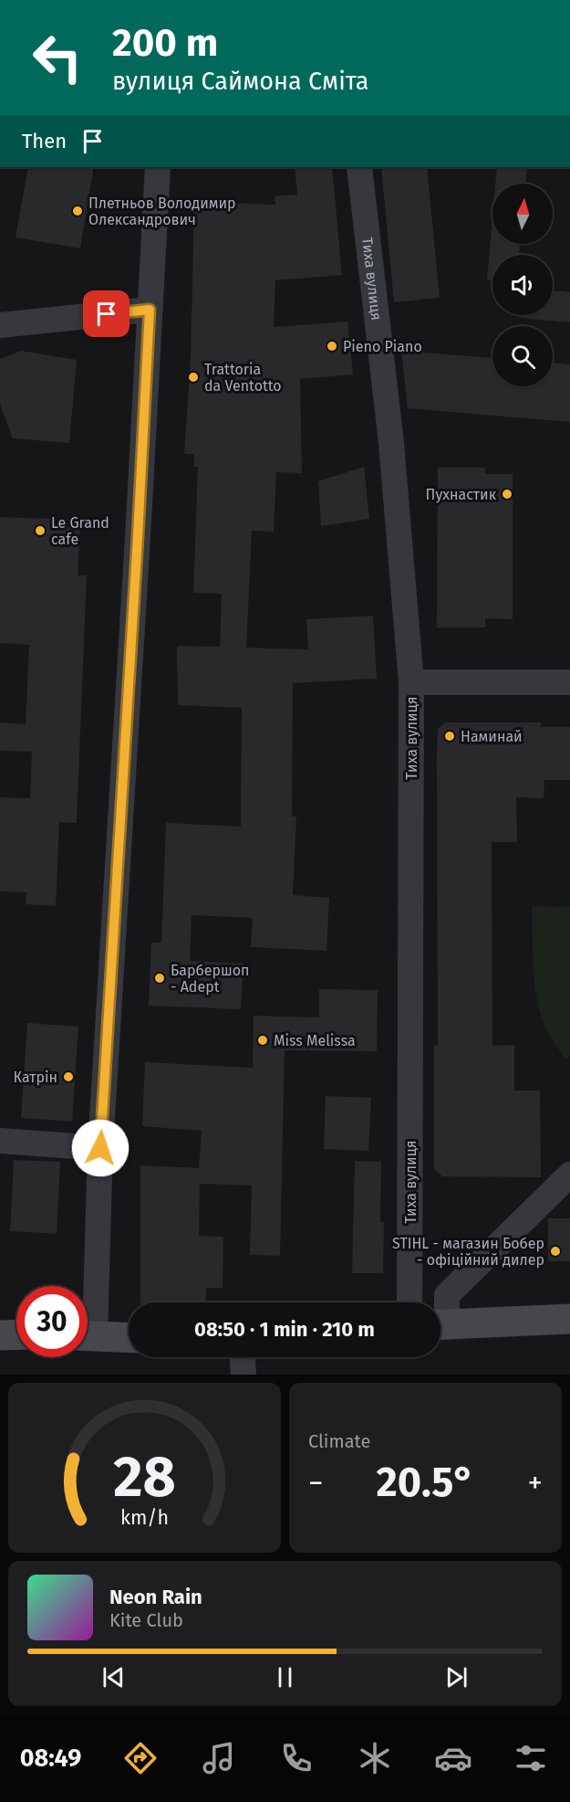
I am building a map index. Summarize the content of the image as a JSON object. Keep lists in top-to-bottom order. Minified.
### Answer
{"streets":{"street":["Тиха вулиця"]},"places":["Плетньов Володимир Олександрович","Pieno Piano","Trattoria da Ventotto","Пухнастик","Le Grand cafe","Наминай","Барбершоп - Adept","Miss Melissa","Катрін","STIHL - магазин Бобер - офіційний дилер"],"north":"top","page":{"turn":["200 m","вулиця Саймона Сміта"],"then":"Then","limit":"30","trip":"08:50 · 1 min · 210 m","tile":"Climate","heat":["−","20.5°","+"],"song":["Neon Rain","Kite Club"],"tabs":"08:49","gauge":["28","km/h"]}}
